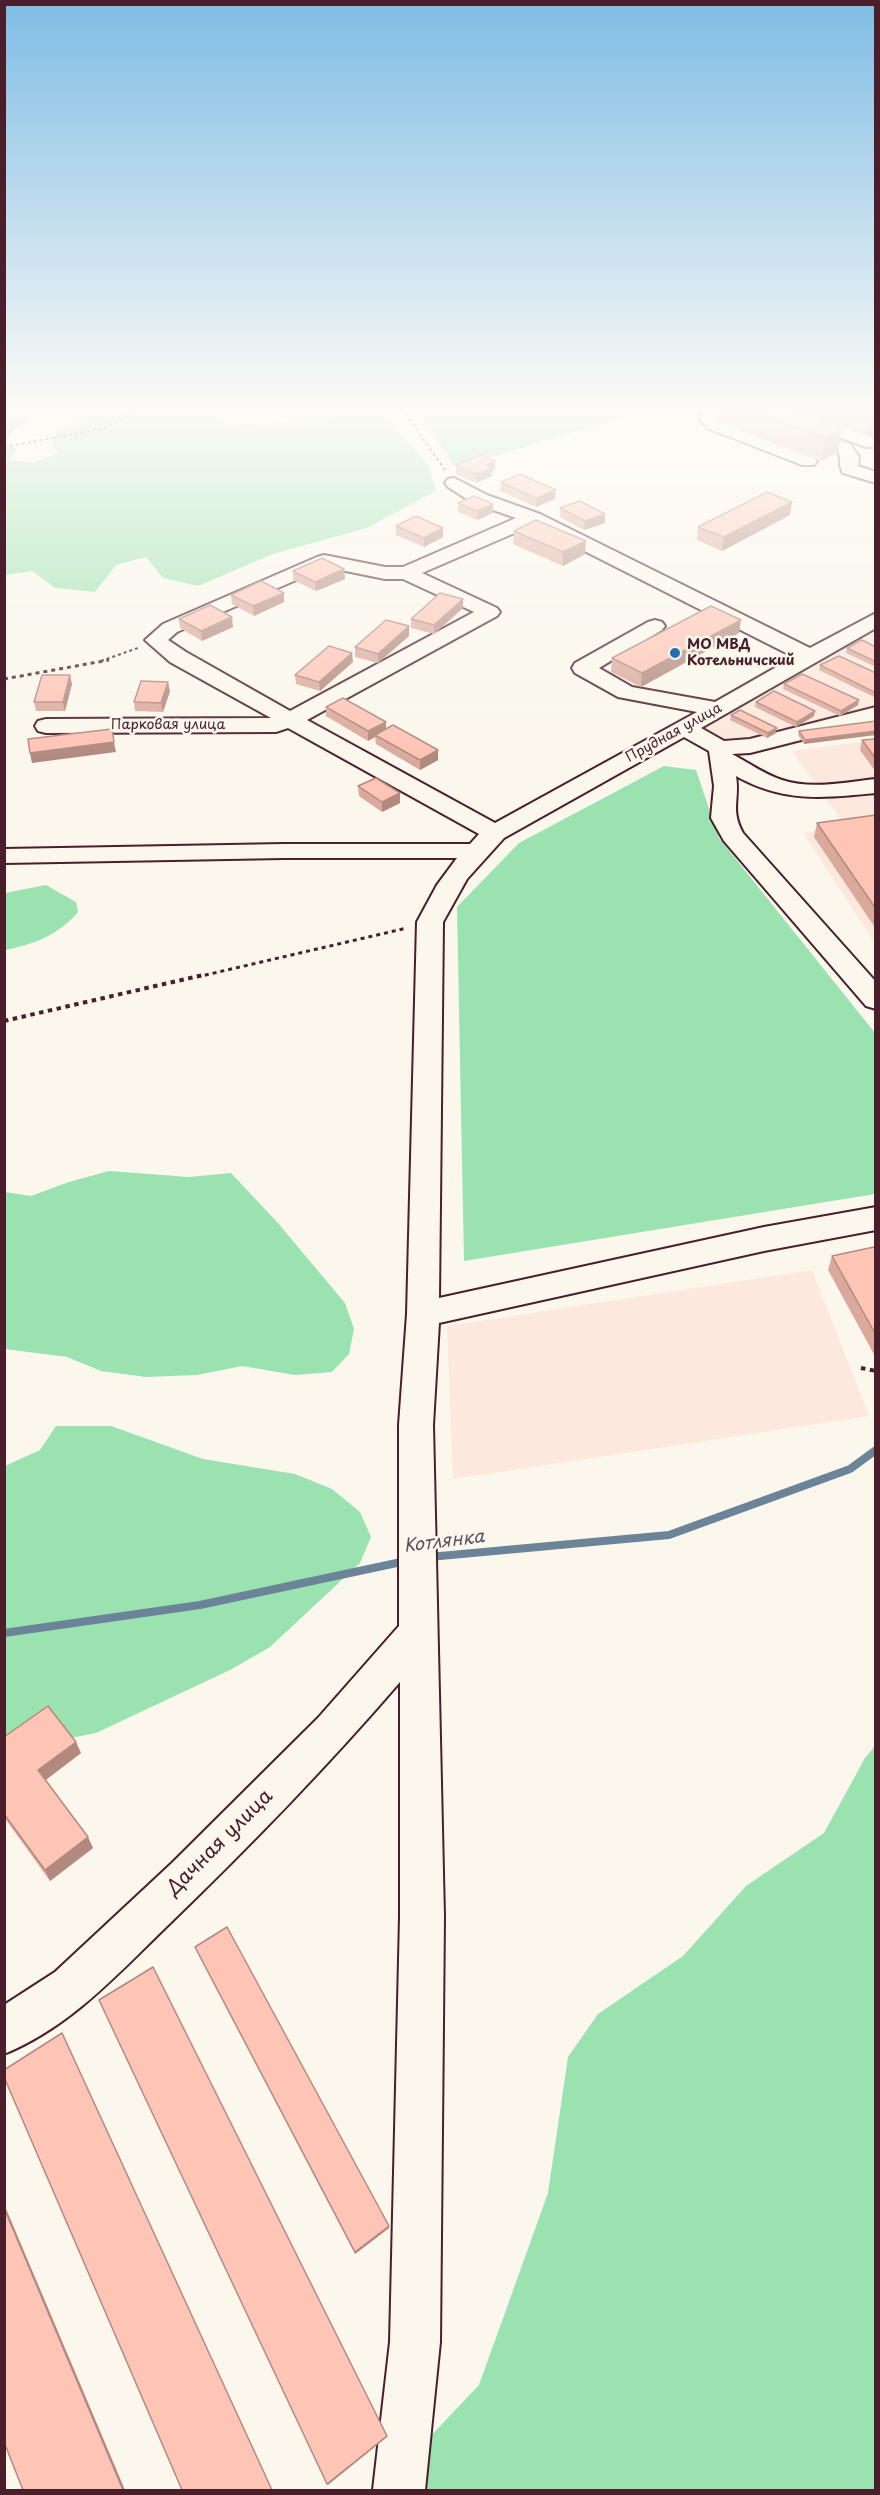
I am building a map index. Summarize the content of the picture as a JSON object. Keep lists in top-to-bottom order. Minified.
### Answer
{"streets":{"street":["Парковая улица","Прудная улица","Дачная улица"]},"water":["Котлянка"],"places":["МО МВД Котельничский"]}
